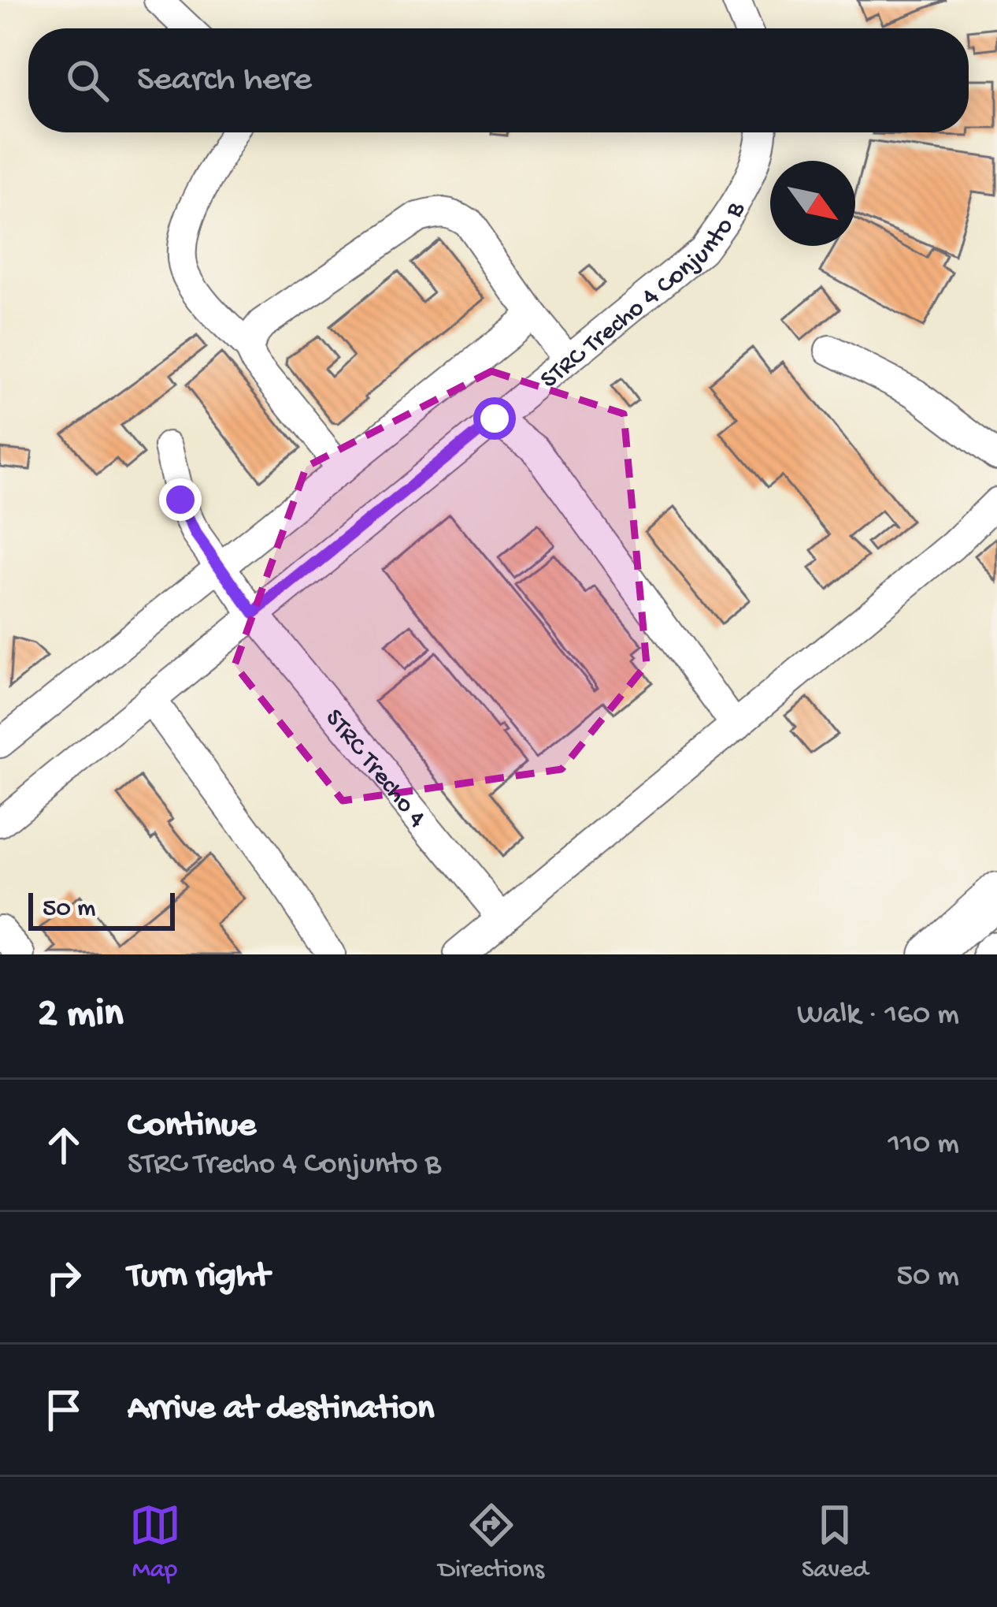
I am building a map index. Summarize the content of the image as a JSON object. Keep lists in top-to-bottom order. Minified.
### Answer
{"streets":{"street":["STRC Trecho 4 Conjunto B","STRC Trecho 4"]},"crossings":[["STRC Trecho 4 Conjunto B","STRC Trecho 4"]],"scale_bar":"50 m","north":"bottom right","page":{"search":"Search here","scale":"50 m","heading":["2 min","Walk · 160 m"],"list":[["Continue","STRC Trecho 4 Conjunto B","110 m"],["Turn right","50 m"],"Arrive at destination"],"nav":["Map","Directions","Saved"]}}
